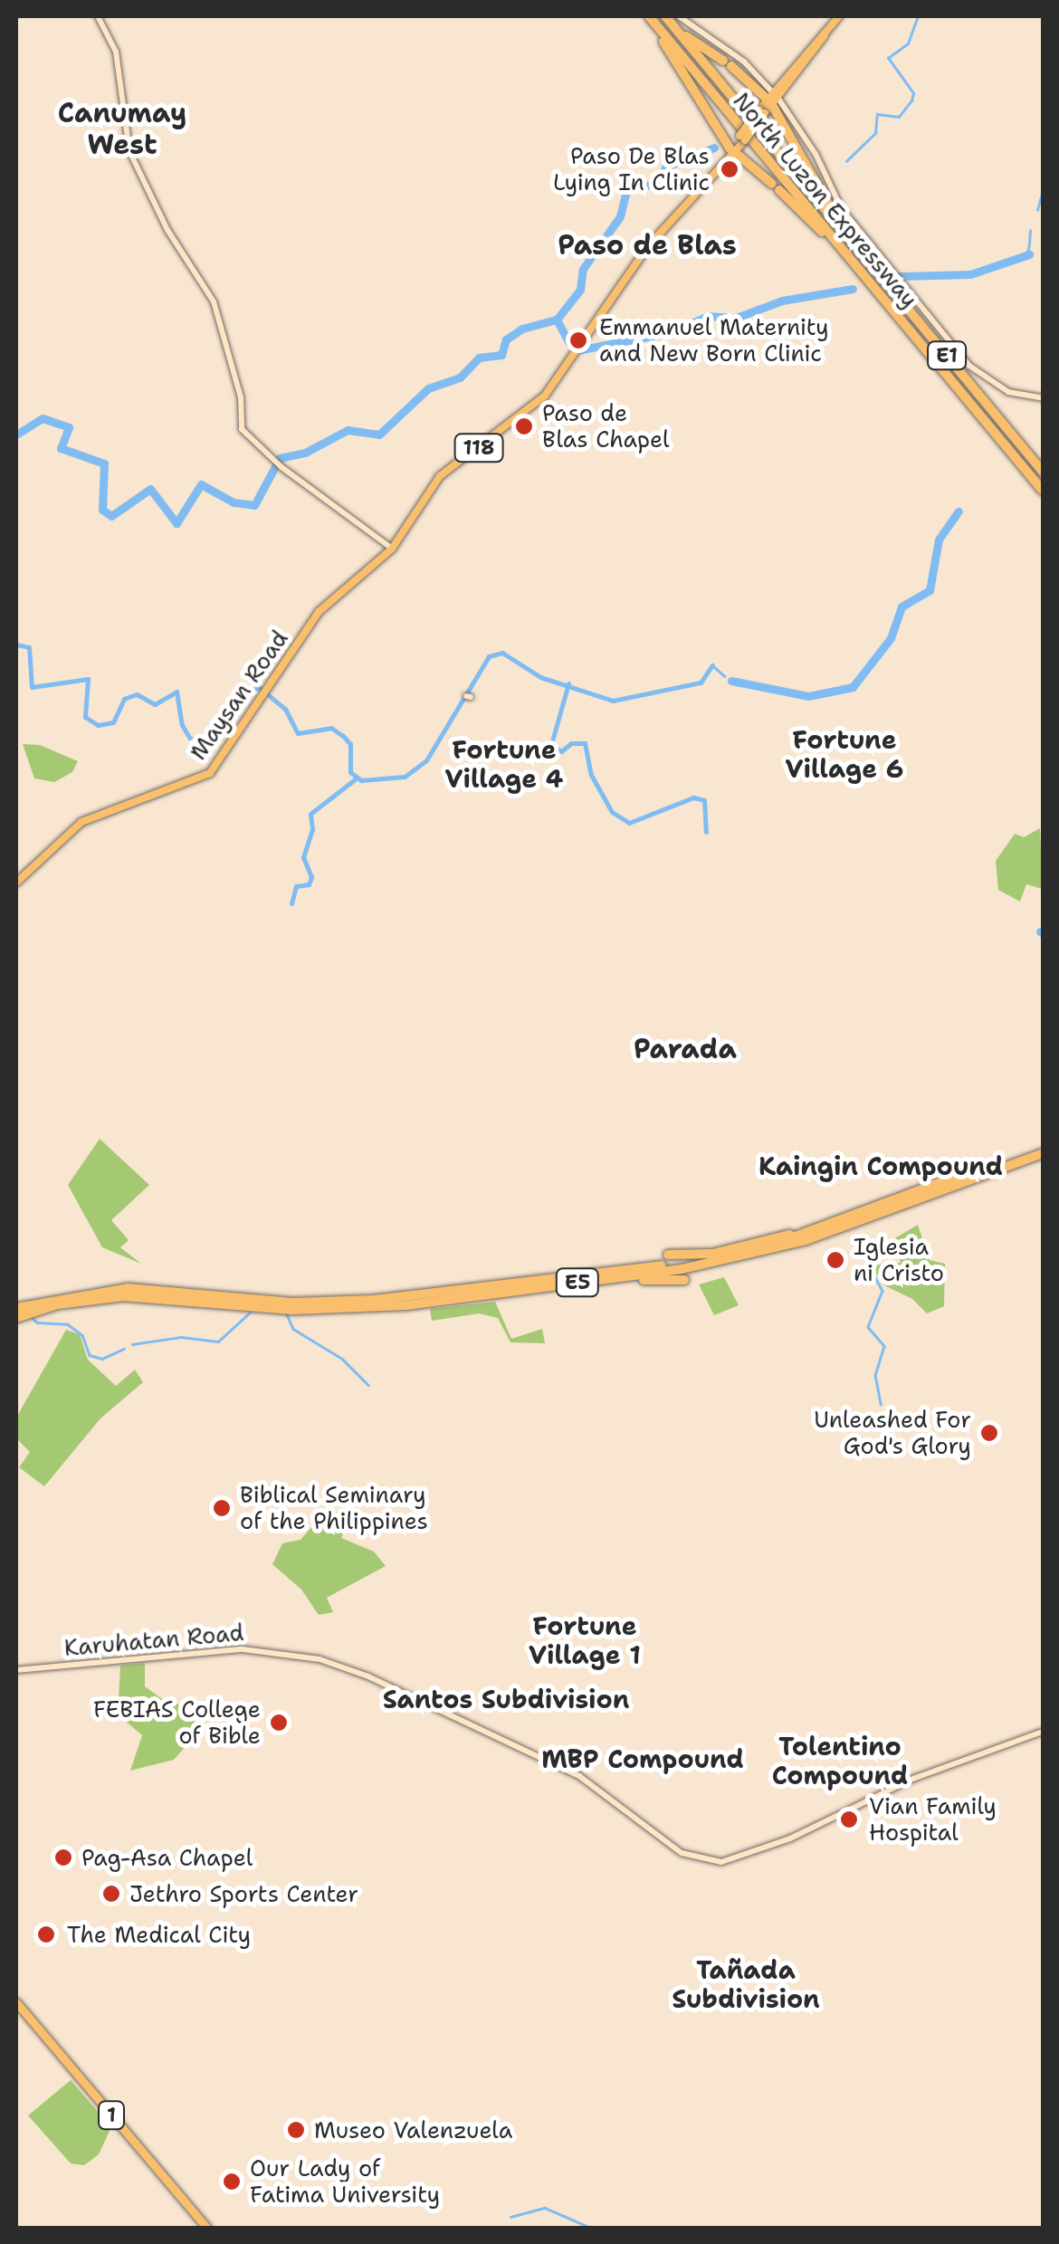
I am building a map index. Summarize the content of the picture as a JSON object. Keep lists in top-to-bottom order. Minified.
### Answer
{"streets":{"highway":["North Luzon Expressway","E1","E5","1"],"main road":["118","Maysan Road","Karuhatan Road"]},"crossings":[["118","Maysan Road"]],"districts":["Canumay West","Paso de Blas","Fortune Village 6","Fortune Village 4","Parada","Kaingin Compound","Fortune Village 1","Santos Subdivision","Tolentino Compound","MBP Compound","Tañada Subdivision"],"places":["Paso De Blas Lying In Clinic","Emmanuel Maternity and New Born Clinic","Paso de Blas Chapel","Iglesia ni Cristo","Unleashed For God's Glory","Biblical Seminary of the Philippines","FEBIAS College of Bible","Vian Family Hospital","Pag-Asa Chapel","Jethro Sports Center","The Medical City","Museo Valenzuela","Our Lady of Fatima University"]}
